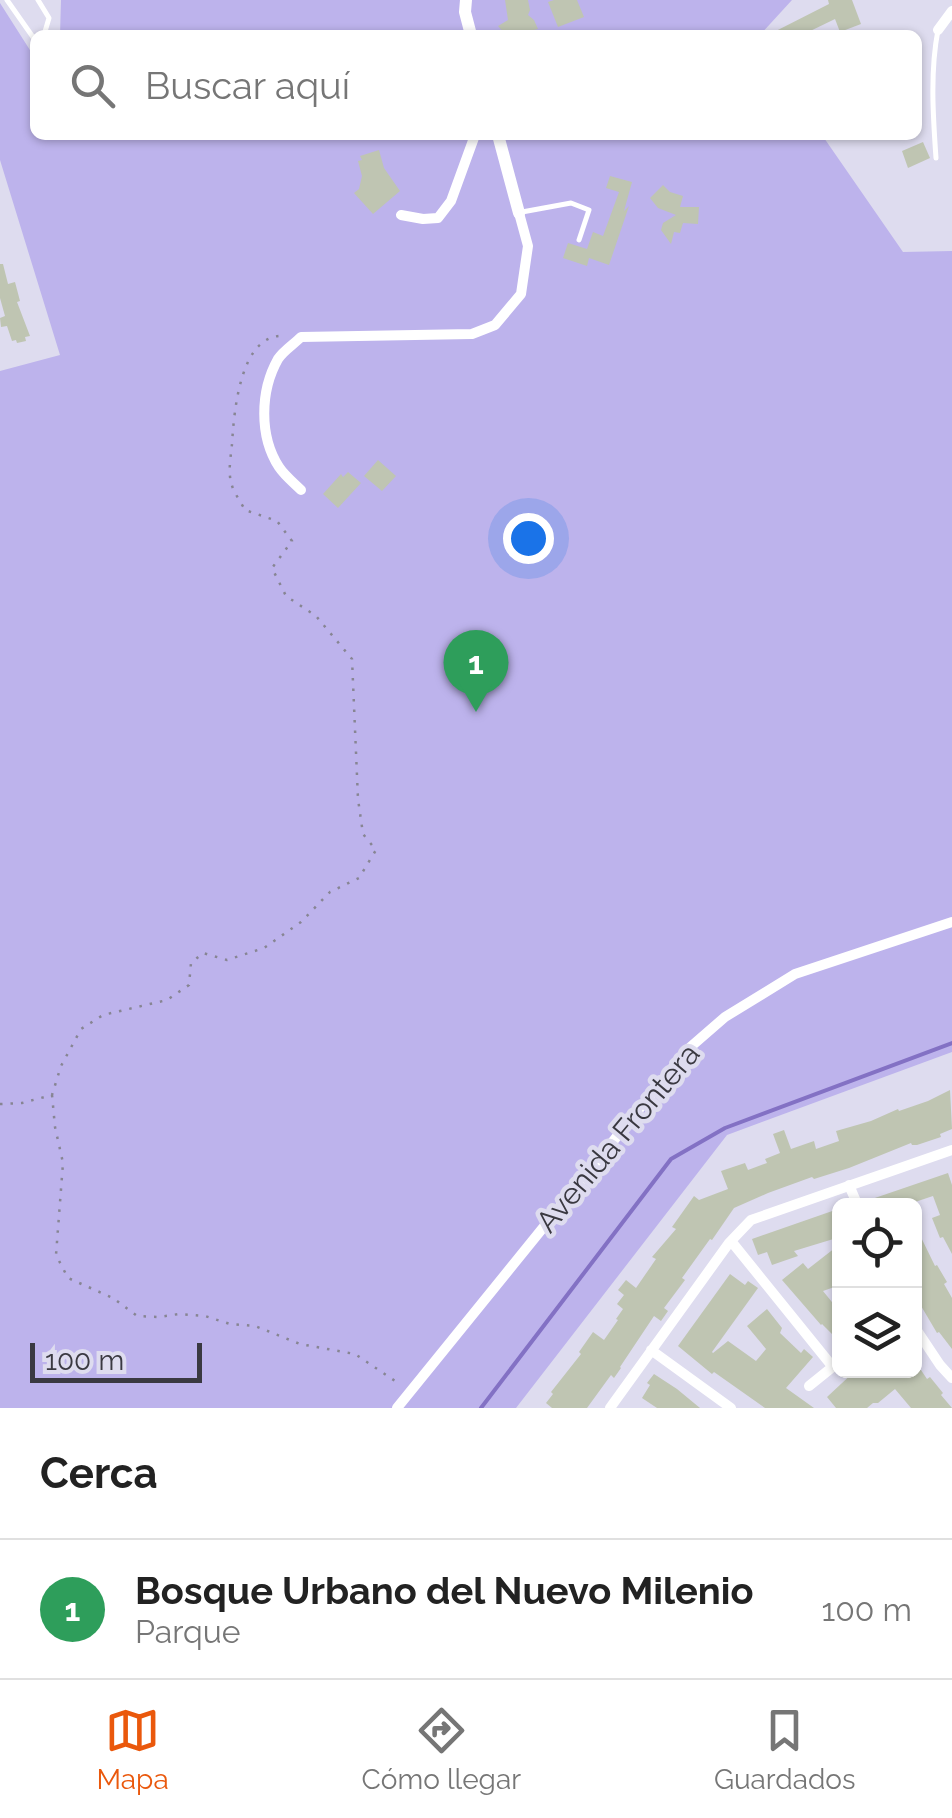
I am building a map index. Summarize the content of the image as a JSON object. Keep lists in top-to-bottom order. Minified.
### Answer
{"streets":{"street":["Avenida Frontera"]},"scale_bar":"100 m","page":{"search":"Buscar aquí","pins":"1","scale":"100 m","heading":"Cerca","list":[{"mark":"1","name":"Bosque Urbano del Nuevo Milenio","note":"Parque","value":"100 m"}],"nav":["Mapa","Cómo llegar","Guardados"]}}
